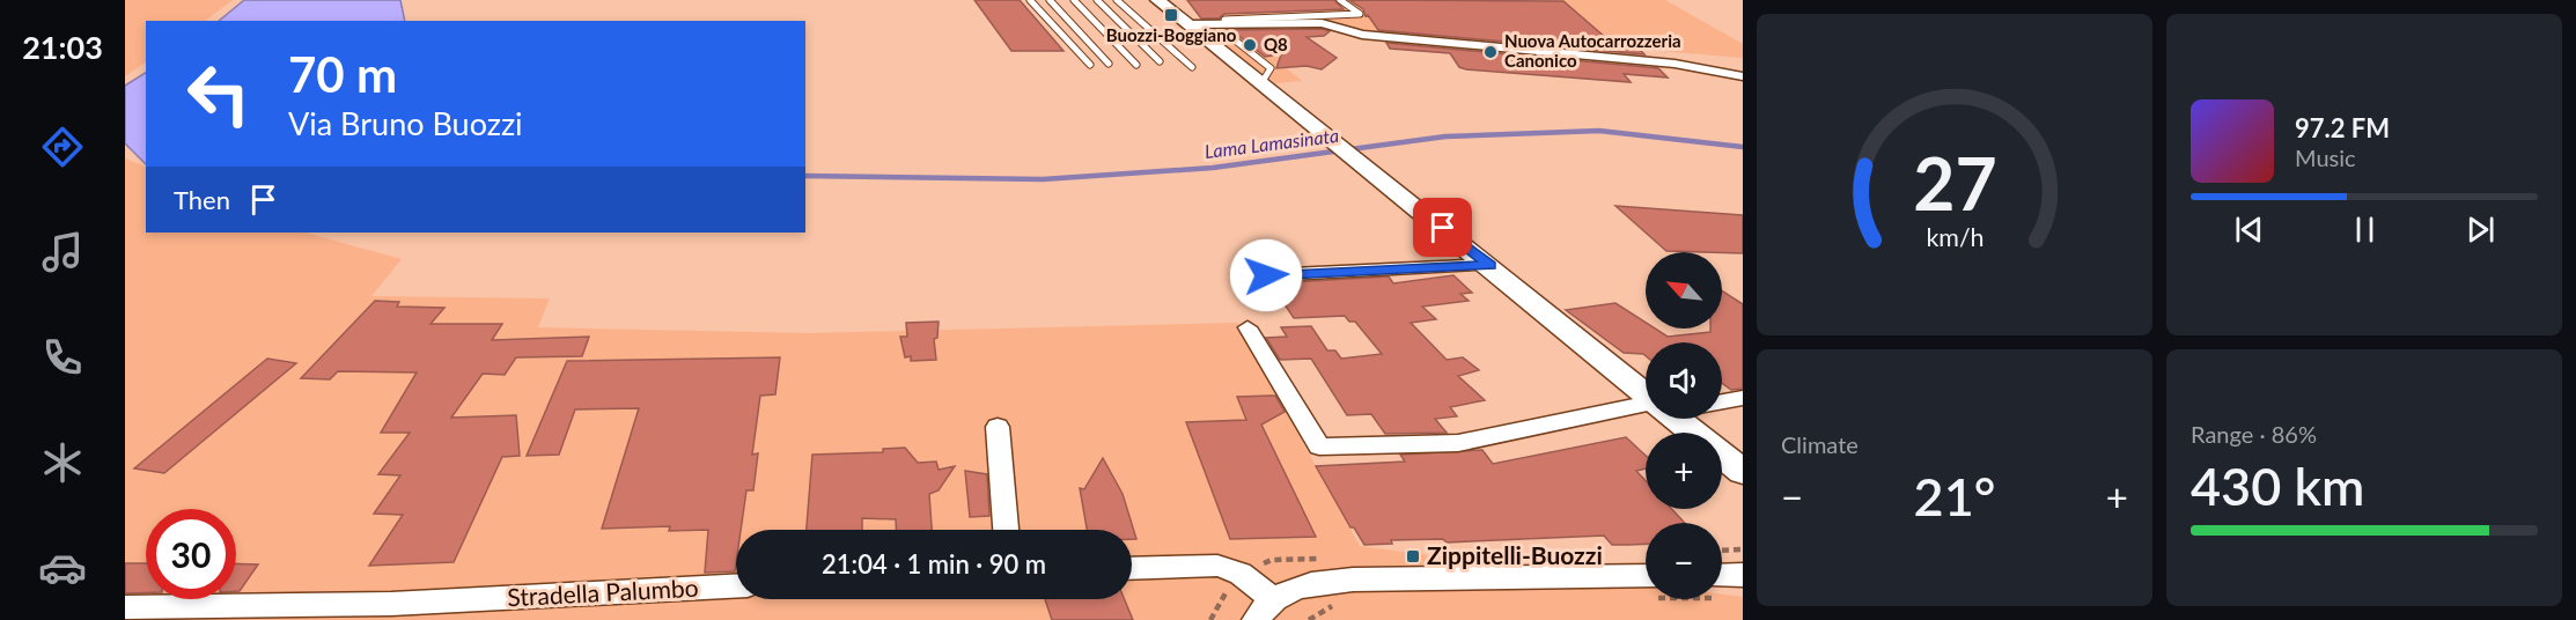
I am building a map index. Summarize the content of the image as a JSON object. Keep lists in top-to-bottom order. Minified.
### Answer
{"streets":{"street":["Stradella Palumbo"]},"water":["Lama Lamasinata"],"places":{"transit":["Buozzi-Boggiano","Zippitelli-Buozzi"],"other":["Q8","Nuova Autocarrozzeria Canonico"]},"north":"top left","page":{"tabs":"21:03","turn":["70 m","Via Bruno Buozzi"],"song":["97.2 FM","Music"],"then":"Then","map_buttons":["+","−"],"tile":["Climate",["Range · 86%","430 km"]],"heat":["−","21°","+"],"limit":"30","trip":"21:04 · 1 min · 90 m","gauge":["27","km/h"]}}
